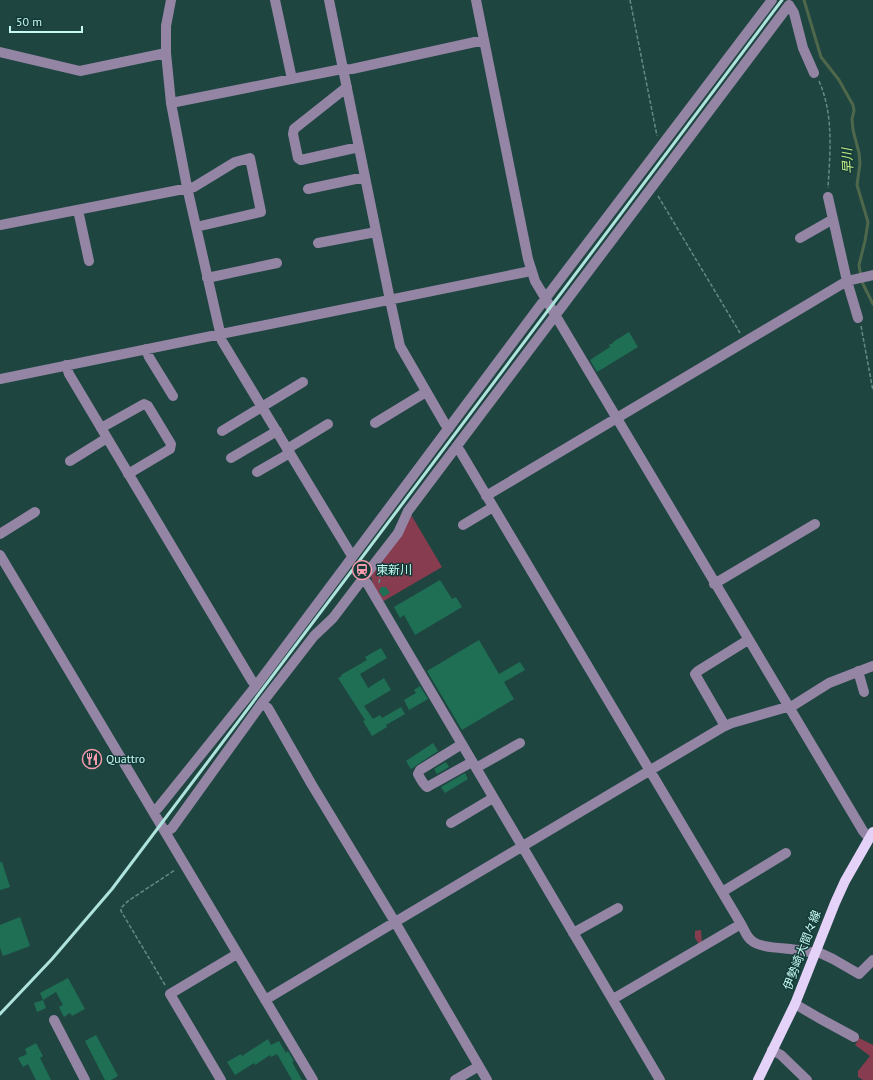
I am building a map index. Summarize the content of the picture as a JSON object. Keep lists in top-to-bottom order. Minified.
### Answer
{"streets":{"main road":["伊勢崎大間々線"]},"water":["早川"],"places":{"station":["東新川"],"restaurant":["Quattro"]},"scale_bar":"50 m"}
